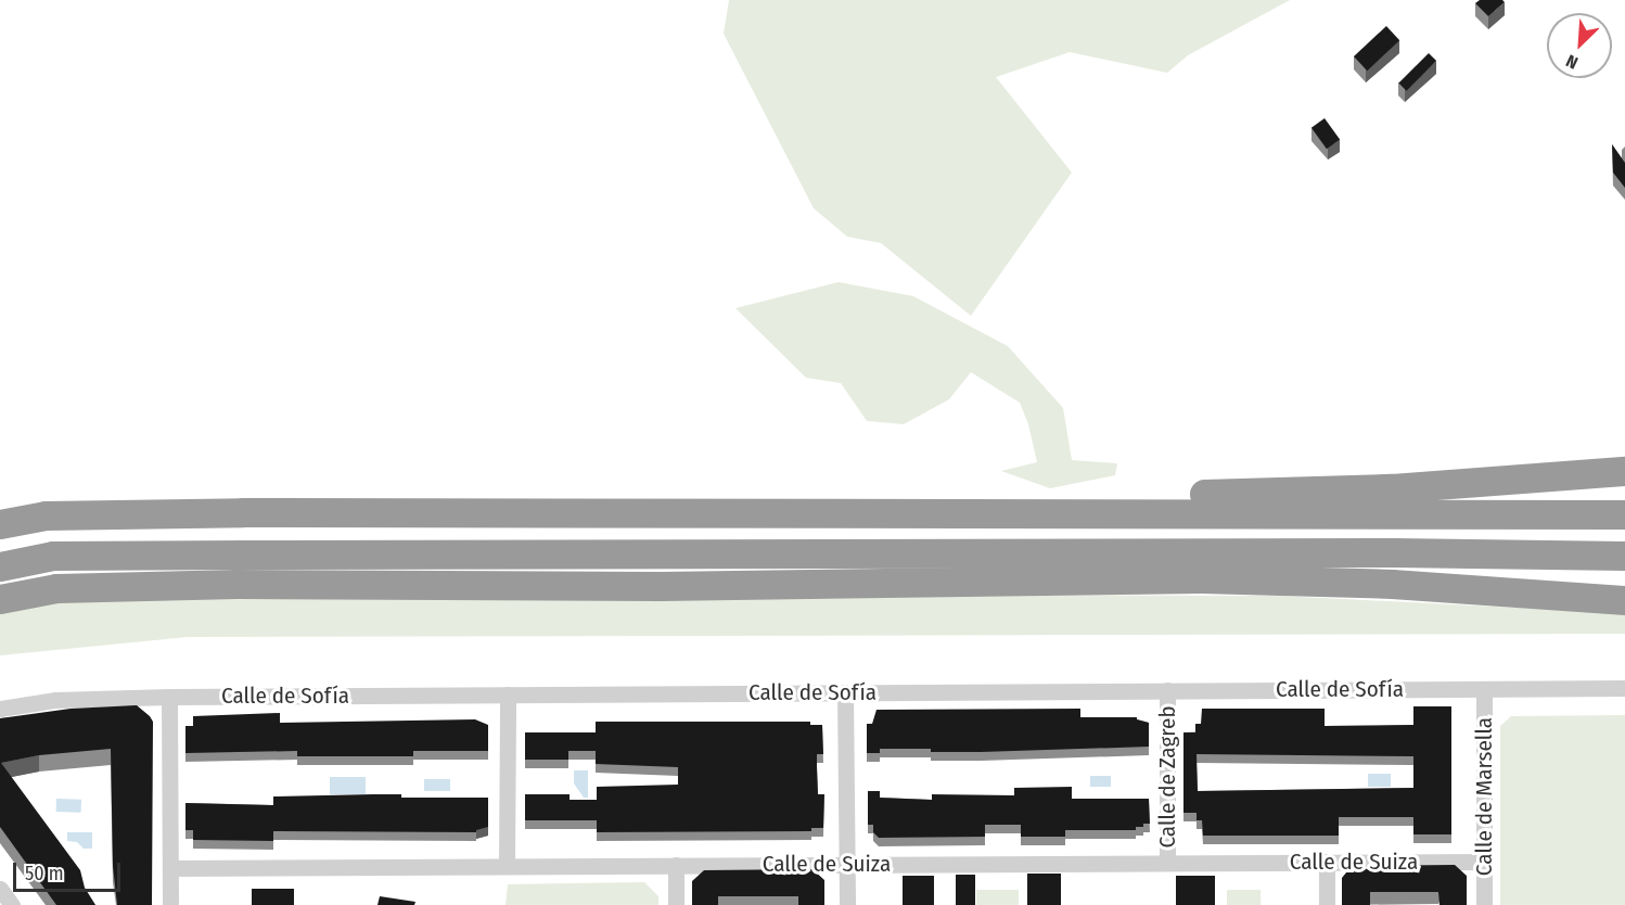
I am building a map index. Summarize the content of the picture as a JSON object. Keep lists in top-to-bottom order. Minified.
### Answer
{"streets":{"street":["Calle de Sofía","Calle de Zagreb","Calle de Marsella","Calle de Suiza"]},"crossings":[["Calle de Sofía","Calle de Zagreb"],["Calle de Sofía","Calle de Marsella"],["Calle de Zagreb","Calle de Suiza"],["Calle de Marsella","Calle de Suiza"]],"scale_bar":"50 m","north":"bottom left"}
